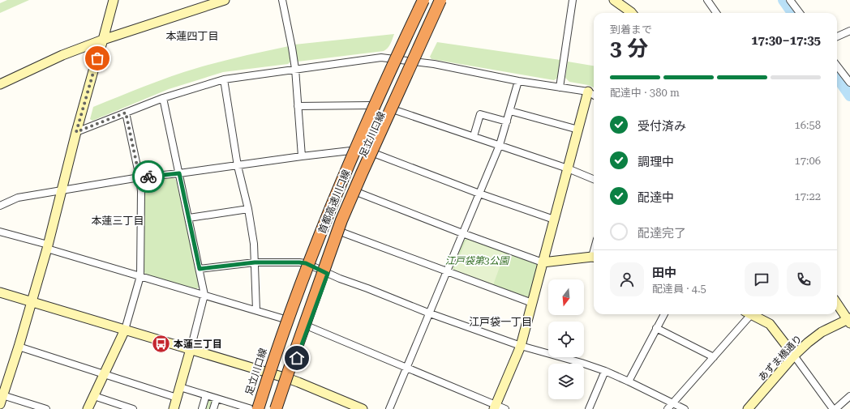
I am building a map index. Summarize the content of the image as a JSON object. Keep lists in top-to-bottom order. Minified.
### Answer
{"streets":{"highway":["首都高速川口線"],"street":["足立川口線","あずま橋通り"]},"districts":["本蓮四丁目","本蓮三丁目","江戸袋一丁目"],"parks":["江戸袋第3公園"],"places":{"bus stop":["本蓮三丁目"]},"north":"bottom","page":{"heading":["3 分","到着まで","17:30–17:35"],"panel":["田中","配達員 · 4.5"],"bar":"配達中 · 380 m","list":[["受付済み","16:58"],["調理中","17:06"],["配達中","17:22"],"配達完了"]}}
